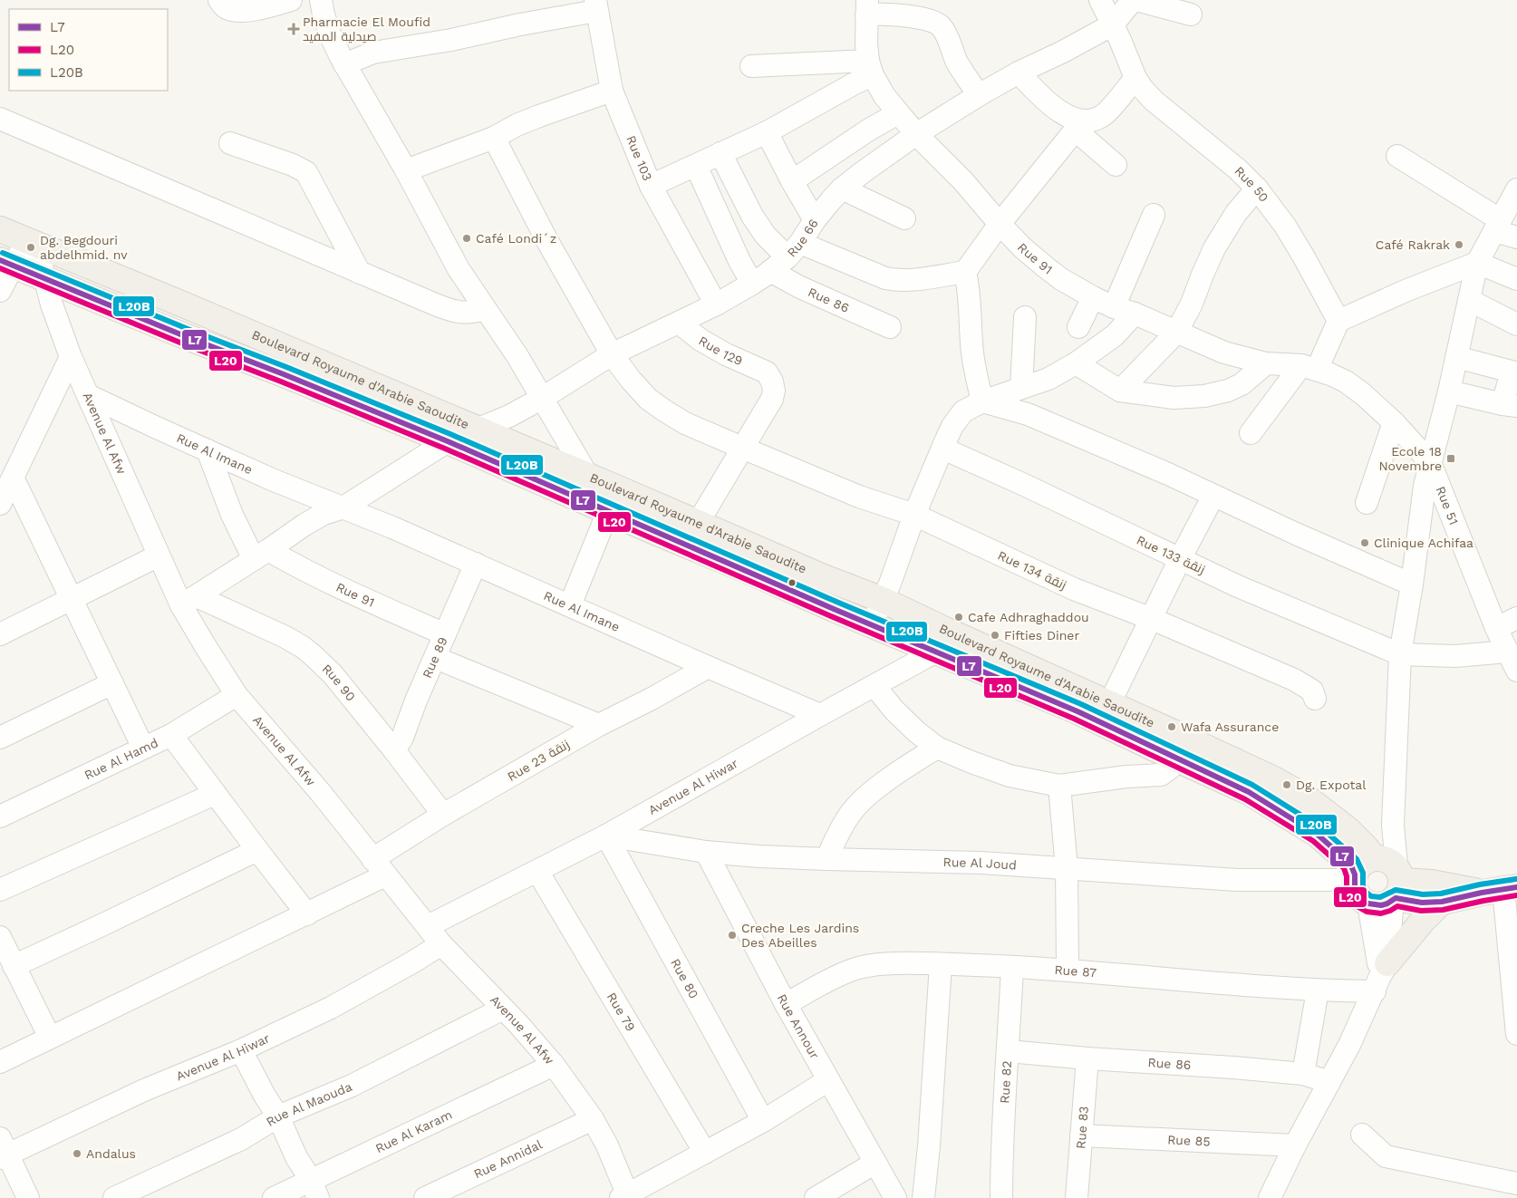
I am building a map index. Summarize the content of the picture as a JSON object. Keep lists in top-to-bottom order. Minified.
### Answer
{"streets":{"main road":["Boulevard Royaume d'Arabie Saoudite"],"street":["Rue 103","Rue 50","Rue 66","Rue 91","Rue 86","Rue 129","Avenue Al Afw","Rue Al Imane","Rue 51","Rue 133 زنقة","Rue 134 زنقة","Rue 89","Rue 90","Rue Al Hamd","Rue 23 زنقة","Avenue Al Hiwar","Rue Al Joud","Rue 87","Rue 80","Rue 79","Rue Annour","Rue 82","Rue Al Maouda","Rue 83","Rue Al Karam","Rue 85","Rue Annidal"]},"crossings":[["Rue 103","Rue 66"],["Rue 50","Rue 66"],["Rue 66","Rue 91"],["Rue 66","Rue 86"],["Rue 66","Rue 129"],["Rue 66","Boulevard Royaume d'Arabie Saoudite"],["Rue 66","Rue 134 زنقة"],["Rue 91","Rue 51"],["Rue 91","Rue 89"],["Rue 86","Rue 82"],["Rue 86","Rue 83"],["Rue 129","Rue 134 زنقة"],["Boulevard Royaume d'Arabie Saoudite","Avenue Al Afw"],["Boulevard Royaume d'Arabie Saoudite","Avenue Al Hiwar"],["Boulevard Royaume d'Arabie Saoudite","Rue Al Joud"],["Avenue Al Afw","Rue Al Imane"],["Avenue Al Afw","Rue 90"],["Avenue Al Afw","Rue Al Hamd"],["Avenue Al Afw","Rue 23 زنقة"],["Avenue Al Afw","Avenue Al Hiwar"],["Avenue Al Afw","Rue Al Maouda"],["Avenue Al Afw","Rue Al Karam"],["Avenue Al Afw","Rue Annidal"],["Rue Al Imane","Rue 89"],["Rue Al Imane","Rue 23 زنقة"],["Rue Al Imane","Avenue Al Hiwar"],["Rue 89","Rue 90"],["Rue 90","Rue 23 زنقة"],["Avenue Al Hiwar","Rue Al Joud"],["Avenue Al Hiwar","Rue 80"],["Avenue Al Hiwar","Rue 79"],["Rue Al Joud","Rue 80"],["Rue Al Joud","Rue Annour"],["Rue 87","Rue Annour"],["Rue 87","Rue 82"],["Rue 83","Rue 85"]],"places":{"health":["Pharmacie El Moufid صيدلية المفيد"],"other":["Café Londi´z","Café Rakrak","Dg. Begdouri abdelhmid. nv","Clinique Achifaa","Cafe Adhraghaddou","Fifties Diner","Wafa Assurance","Dg. Expotal","Creche Les Jardins Des Abeilles","Andalus"],"transit":["Ecole 18 Novembre"]},"lines":["transit line L20B","transit line L7","transit line L20"],"legend":["L7","L20","L20B"]}
